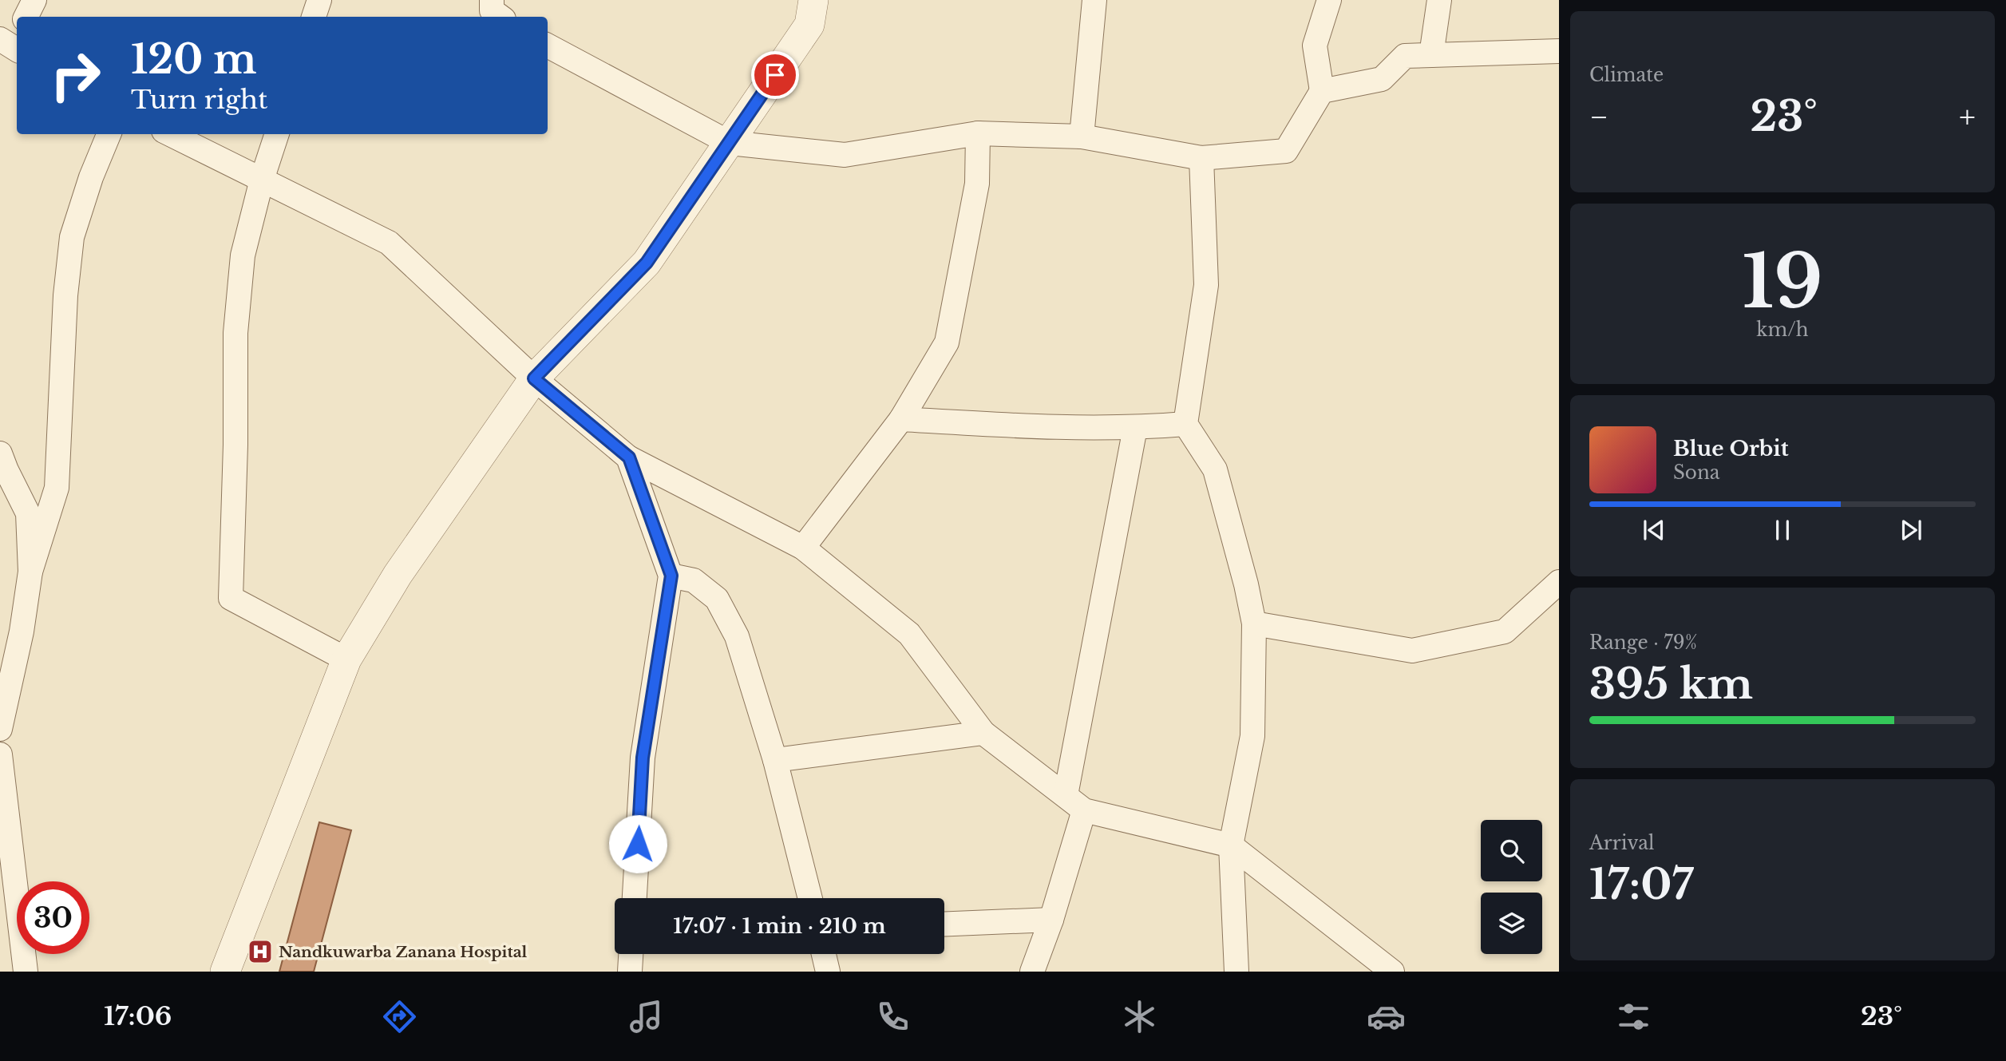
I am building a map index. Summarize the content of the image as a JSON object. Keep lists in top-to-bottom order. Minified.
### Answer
{"places":{"hospital":["Nandkuwarba Zanana Hospital"]},"page":{"tile":["Climate",["19","km/h"],["Range · 79%","395 km"],["Arrival","17:07"]],"turn":["120 m","Turn right"],"heat":["−","23°","+"],"song":["Blue Orbit","Sona"],"limit":"30","trip":"17:07 · 1 min · 210 m","tabs":["17:06","23°"]}}
